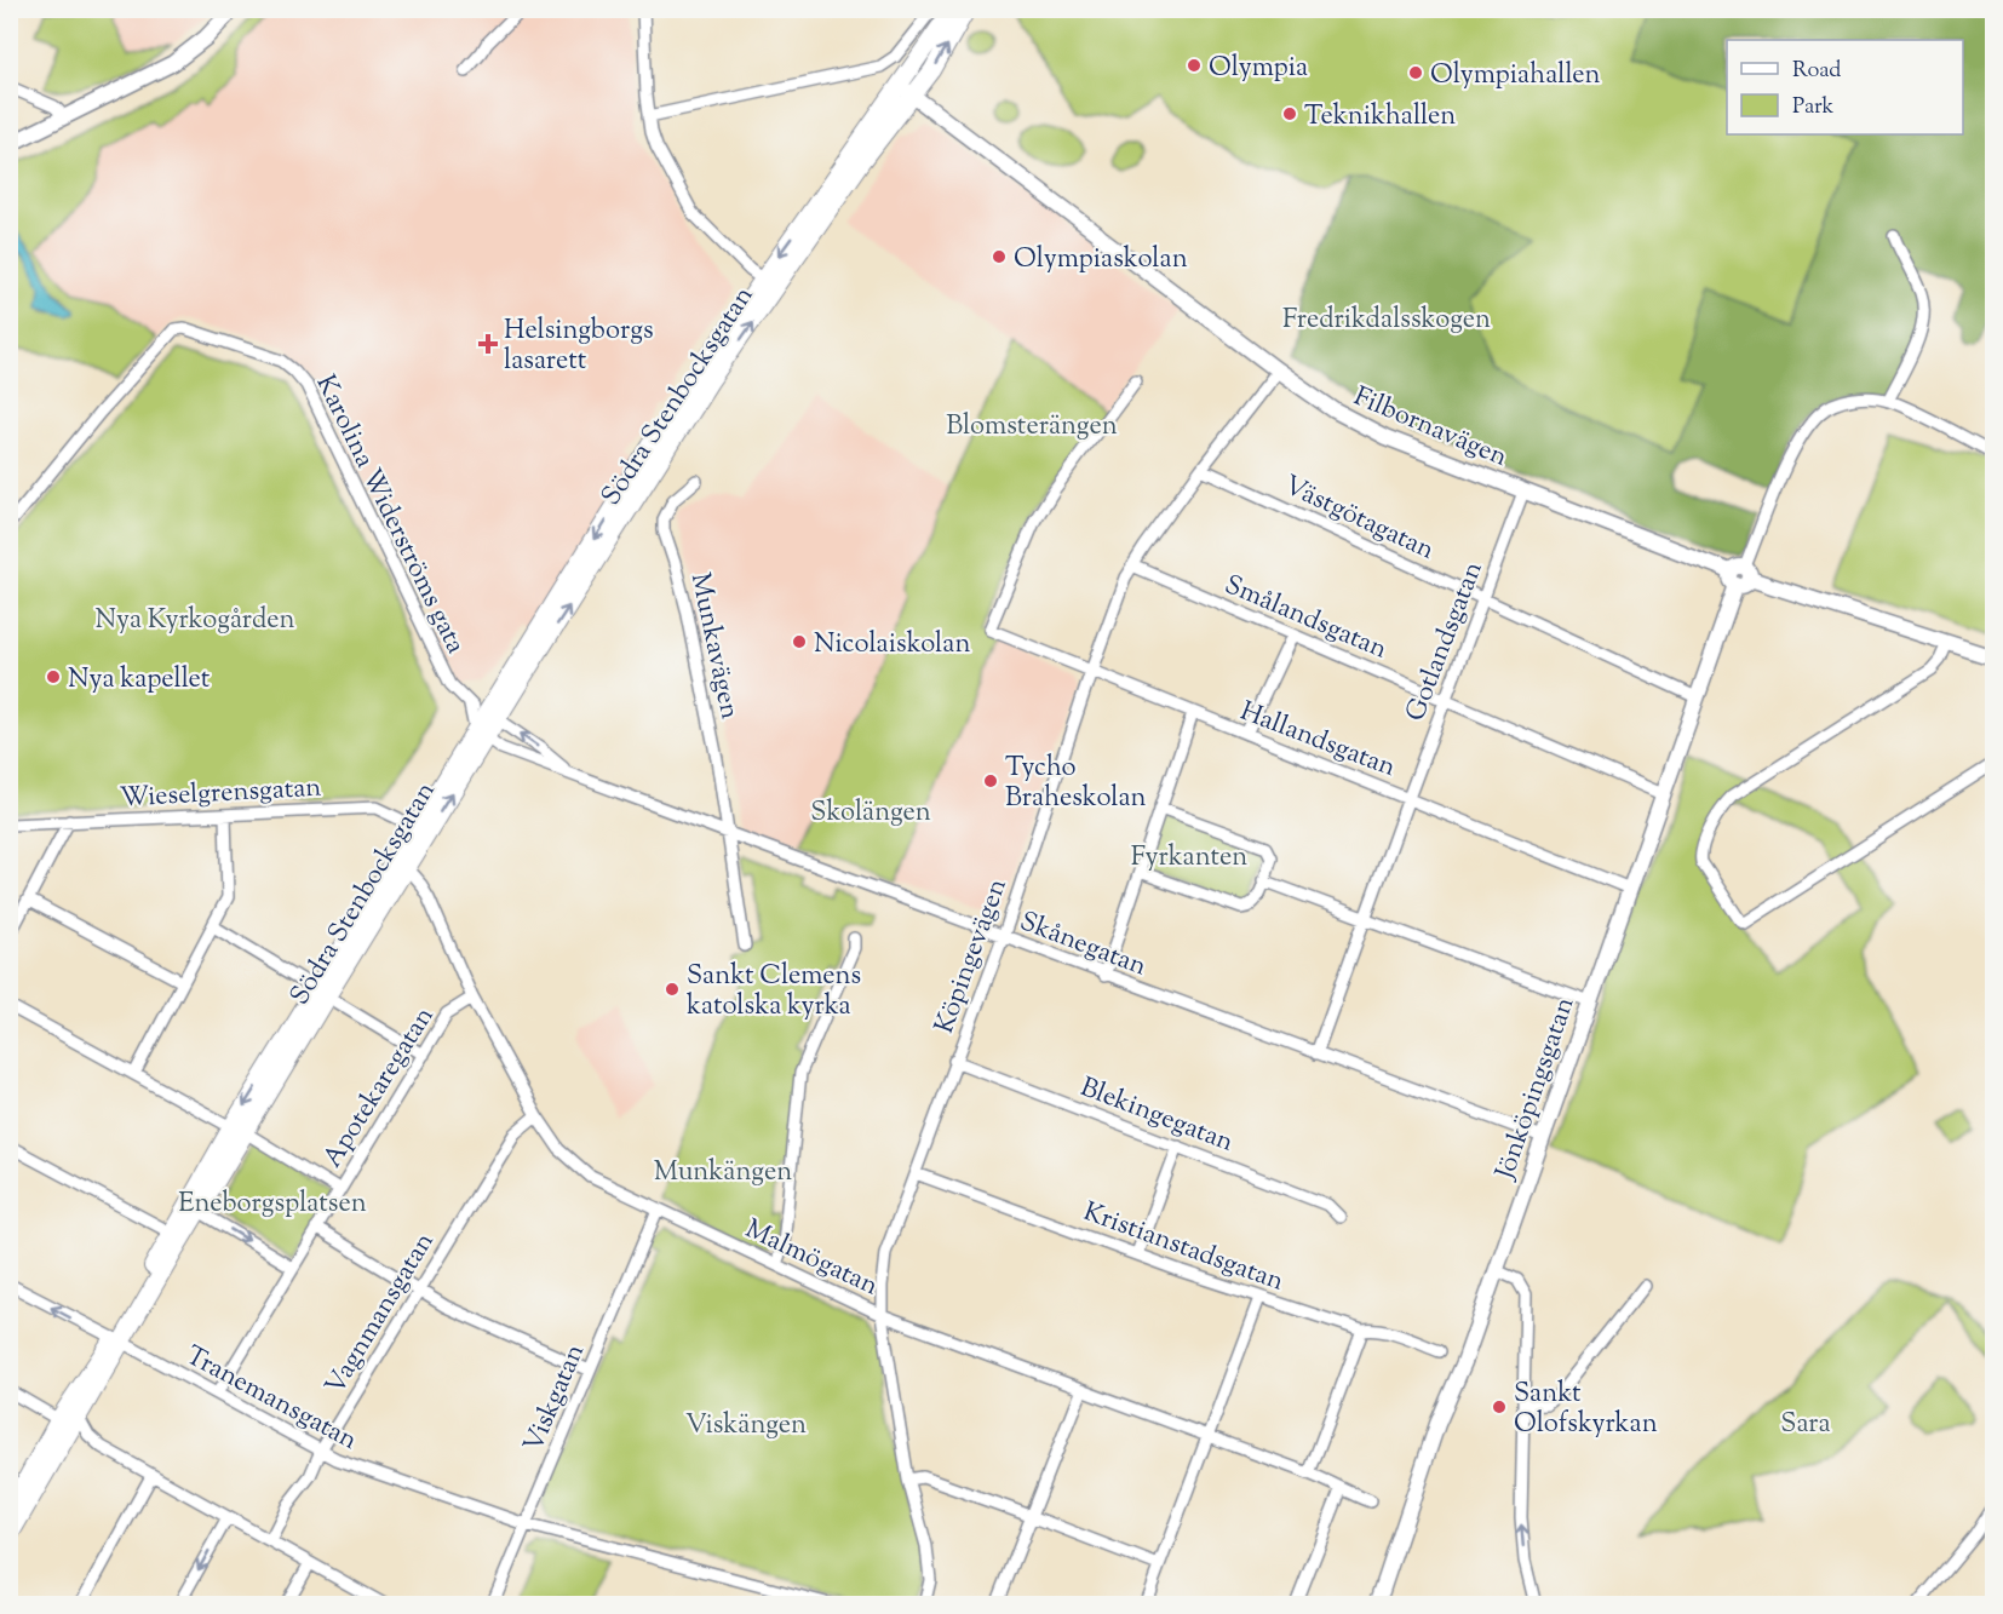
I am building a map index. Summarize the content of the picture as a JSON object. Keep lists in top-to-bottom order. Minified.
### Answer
{"streets":{"main road":["Södra Stenbocksgatan"],"street":["Filbornavägen","Karolina Widerströms gata","Västgötagatan","Smålandsgatan","Gotlandsgatan","Munkavägen","Hallandsgatan","Wieselgrensgatan","Skånegatan","Köpingevägen","Apotekaregatan","Jönköpingsgatan","Blekingegatan","Kristianstadsgatan","Malmögatan","Vagnmansgatan","Tranemansgatan","Viskgatan"]},"crossings":[["Södra Stenbocksgatan","Wieselgrensgatan"],["Södra Stenbocksgatan","Skånegatan"],["Södra Stenbocksgatan","Malmögatan"],["Södra Stenbocksgatan","Tranemansgatan"],["Filbornavägen","Gotlandsgatan"],["Filbornavägen","Köpingevägen"],["Filbornavägen","Jönköpingsgatan"],["Karolina Widerströms gata","Skånegatan"],["Västgötagatan","Gotlandsgatan"],["Västgötagatan","Köpingevägen"],["Västgötagatan","Jönköpingsgatan"],["Smålandsgatan","Gotlandsgatan"],["Smålandsgatan","Köpingevägen"],["Smålandsgatan","Jönköpingsgatan"],["Gotlandsgatan","Hallandsgatan"],["Gotlandsgatan","Skånegatan"],["Munkavägen","Skånegatan"],["Hallandsgatan","Köpingevägen"],["Hallandsgatan","Jönköpingsgatan"],["Skånegatan","Köpingevägen"],["Skånegatan","Jönköpingsgatan"],["Köpingevägen","Blekingegatan"],["Köpingevägen","Kristianstadsgatan"],["Köpingevägen","Malmögatan"],["Apotekaregatan","Malmögatan"],["Apotekaregatan","Tranemansgatan"],["Malmögatan","Vagnmansgatan"],["Malmögatan","Viskgatan"],["Vagnmansgatan","Tranemansgatan"],["Tranemansgatan","Viskgatan"]],"parks":["Fredrikdalsskogen","Blomsterängen","Nya Kyrkogården","Skolängen","Fyrkanten","Munkängen","Eneborgsplatsen","Sara","Viskängen"],"places":{"other":["Olympia","Olympiahallen","Teknikhallen","Olympiaskolan","Nicolaiskolan","Nya kapellet","Tycho Braheskolan","Sankt Clemens katolska kyrka","Sankt Olofskyrkan"],"health":["Helsingborgs lasarett"]},"legend":["Road","Park"]}
